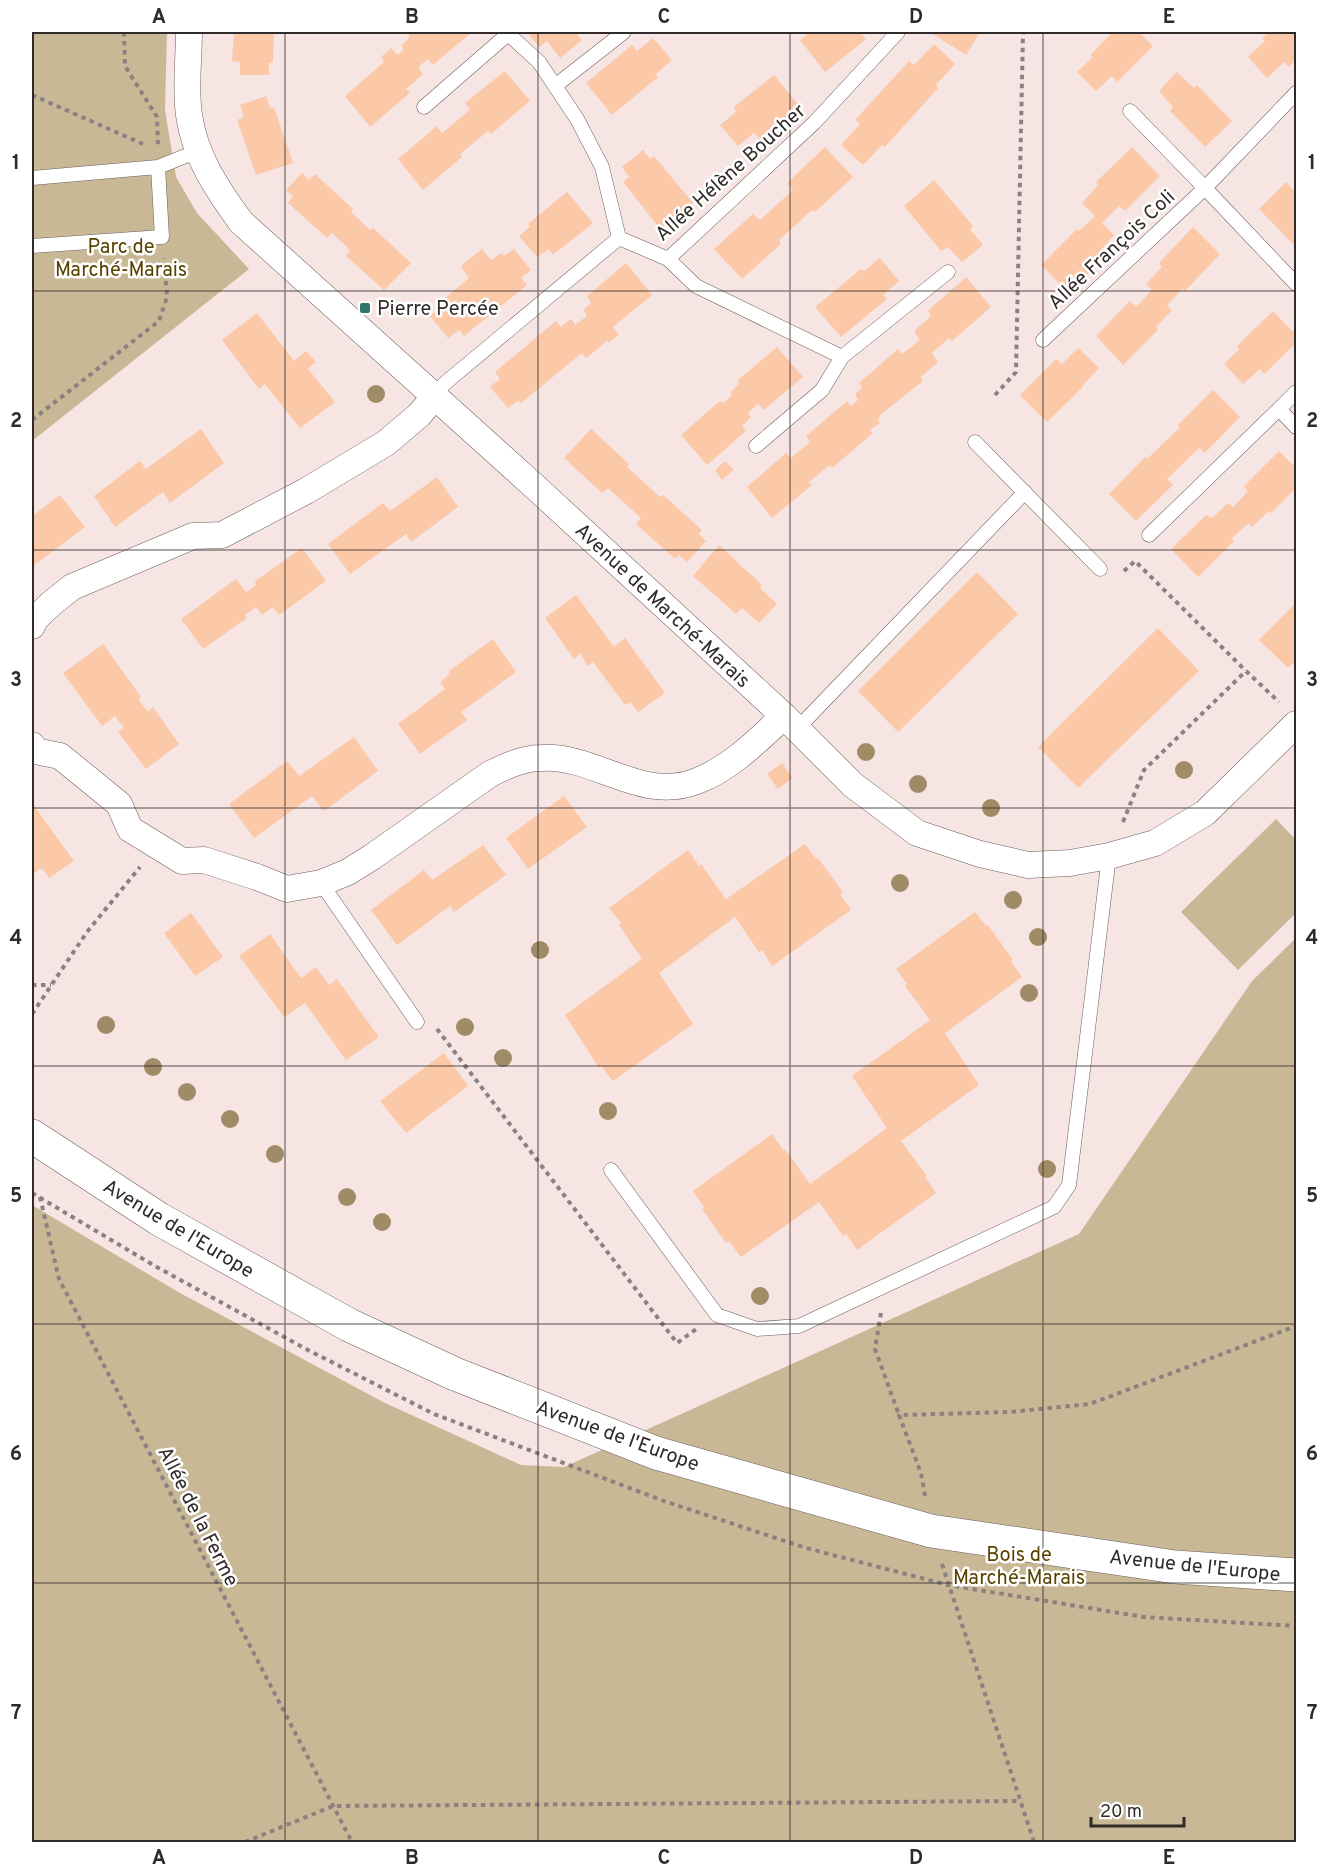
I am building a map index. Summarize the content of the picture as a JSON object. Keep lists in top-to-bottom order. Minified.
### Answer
{"streets":{"main road":["Avenue de l'Europe"],"street":["Avenue de Marché-Marais"],"lane":["Allée Hélène Boucher","Allée François Coli"],"path":["Allée de la Ferme"]},"parks":["Parc de Marché-Marais","Bois de Marché-Marais"],"places":{"transit":["Pierre Percée"]},"scale_bar":"20 m","grid":{"columns":["A","B","C","D","E"],"rows":["1","2","3","4","5","6","7"]}}
